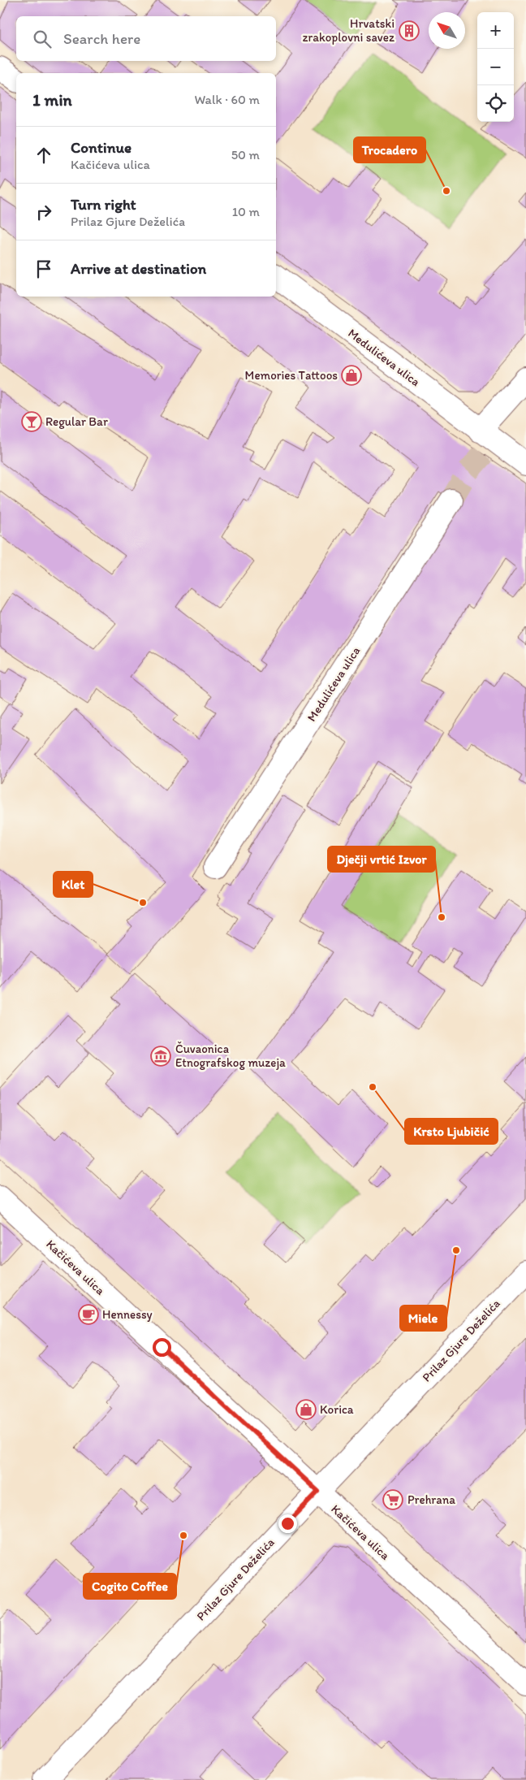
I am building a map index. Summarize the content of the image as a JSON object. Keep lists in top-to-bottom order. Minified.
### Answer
{"streets":{"street":["Medulićeva ulica","Kačićeva ulica","Prilaz Gjure Deželića"]},"crossings":[["Kačićeva ulica","Prilaz Gjure Deželića"]],"places":{"building":["Hrvatski zrakoplovni savez"],"other":["Trocadero","Klet","Dječji vrtić Izvor","Krsto Ljubičić","Miele","Cogito Coffee"],"shop":["Memories Tattoos","Korica"],"bar":["Regular Bar"],"museum":["Čuvaonica Etnografskog muzeja"],"cafe":["Hennessy"],"supermarket":["Prehrana"]},"north":"top left","page":{"map_buttons":["+","−"],"search":"Search here","heading":["1 min","Walk · 60 m"],"list":[["Continue","Kačićeva ulica","50 m"],["Turn right","Prilaz Gjure Deželića","10 m"],"Arrive at destination"]}}
